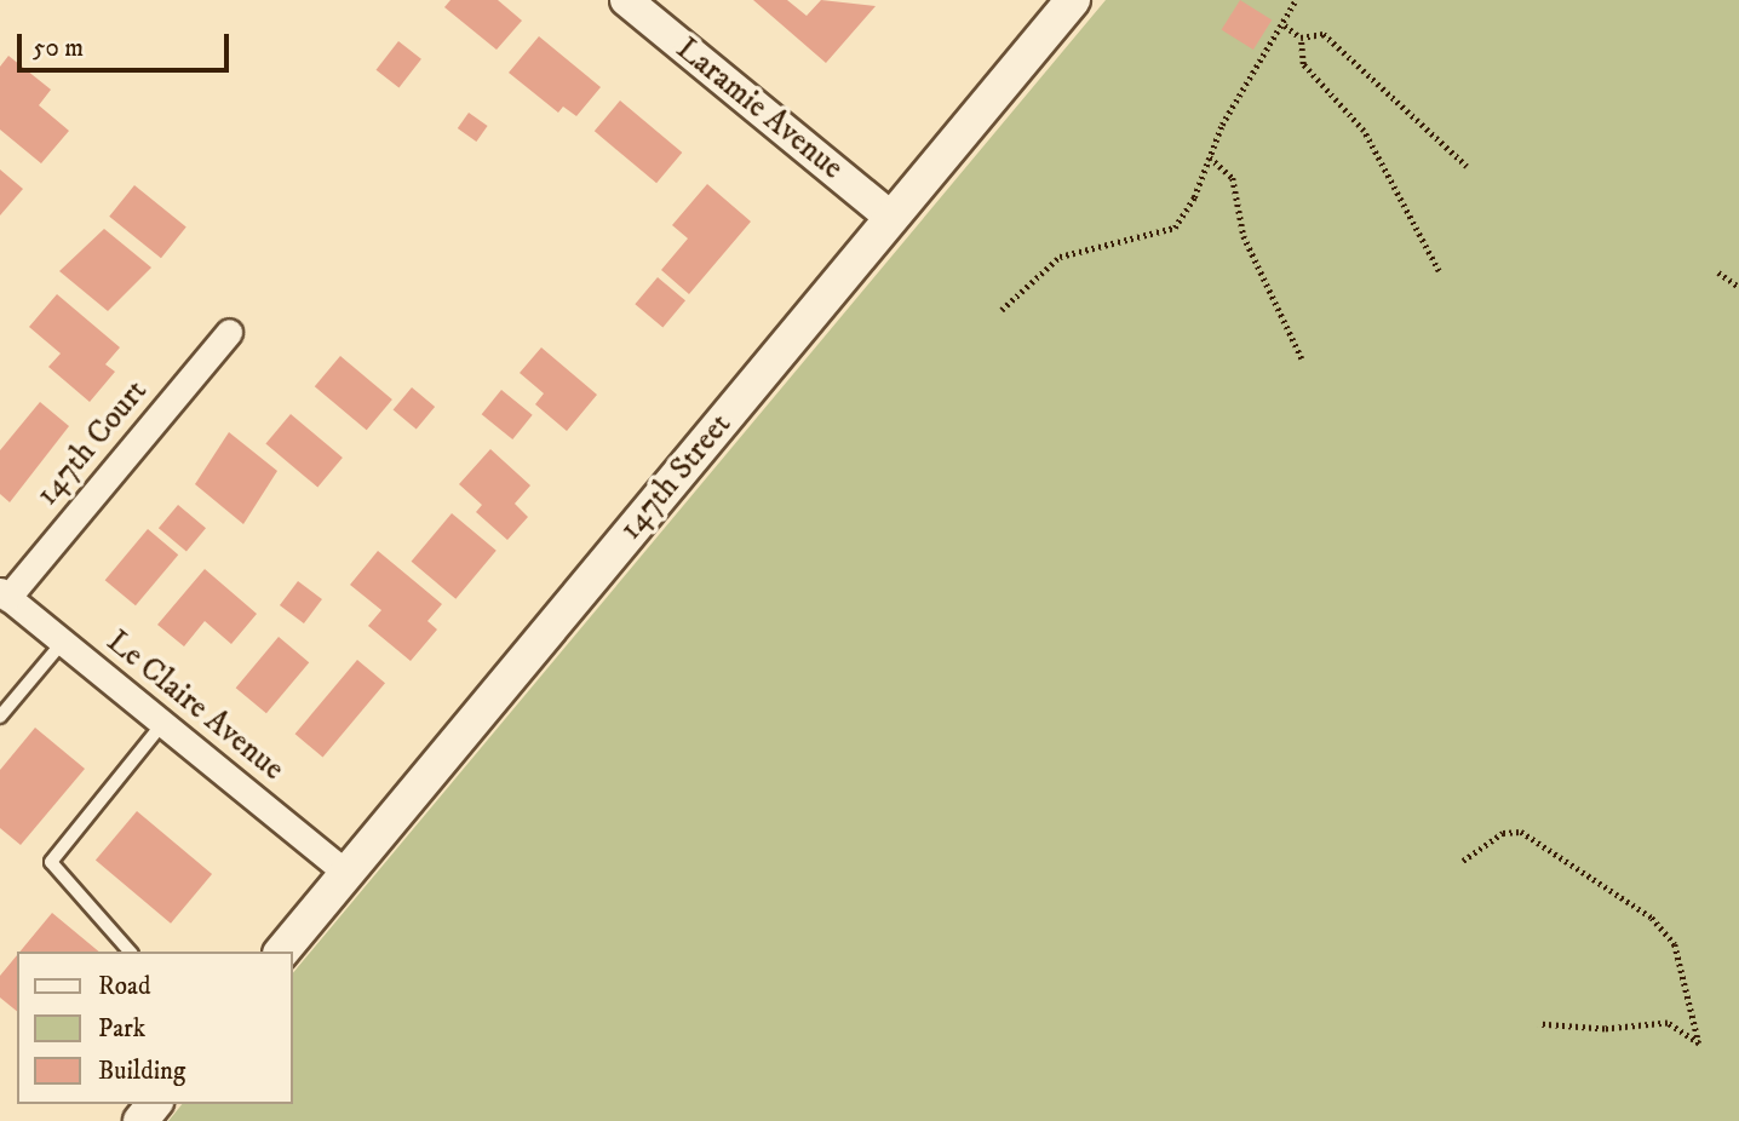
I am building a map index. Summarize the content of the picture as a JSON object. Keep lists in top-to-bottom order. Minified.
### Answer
{"streets":{"main road":["147th Street"],"street":["Laramie Avenue","147th Court","Le Claire Avenue"]},"crossings":[["Laramie Avenue","147th Street"],["147th Court","Le Claire Avenue"],["147th Street","Le Claire Avenue"]],"legend":["Road","Park","Building"],"scale_bar":"50 m"}
